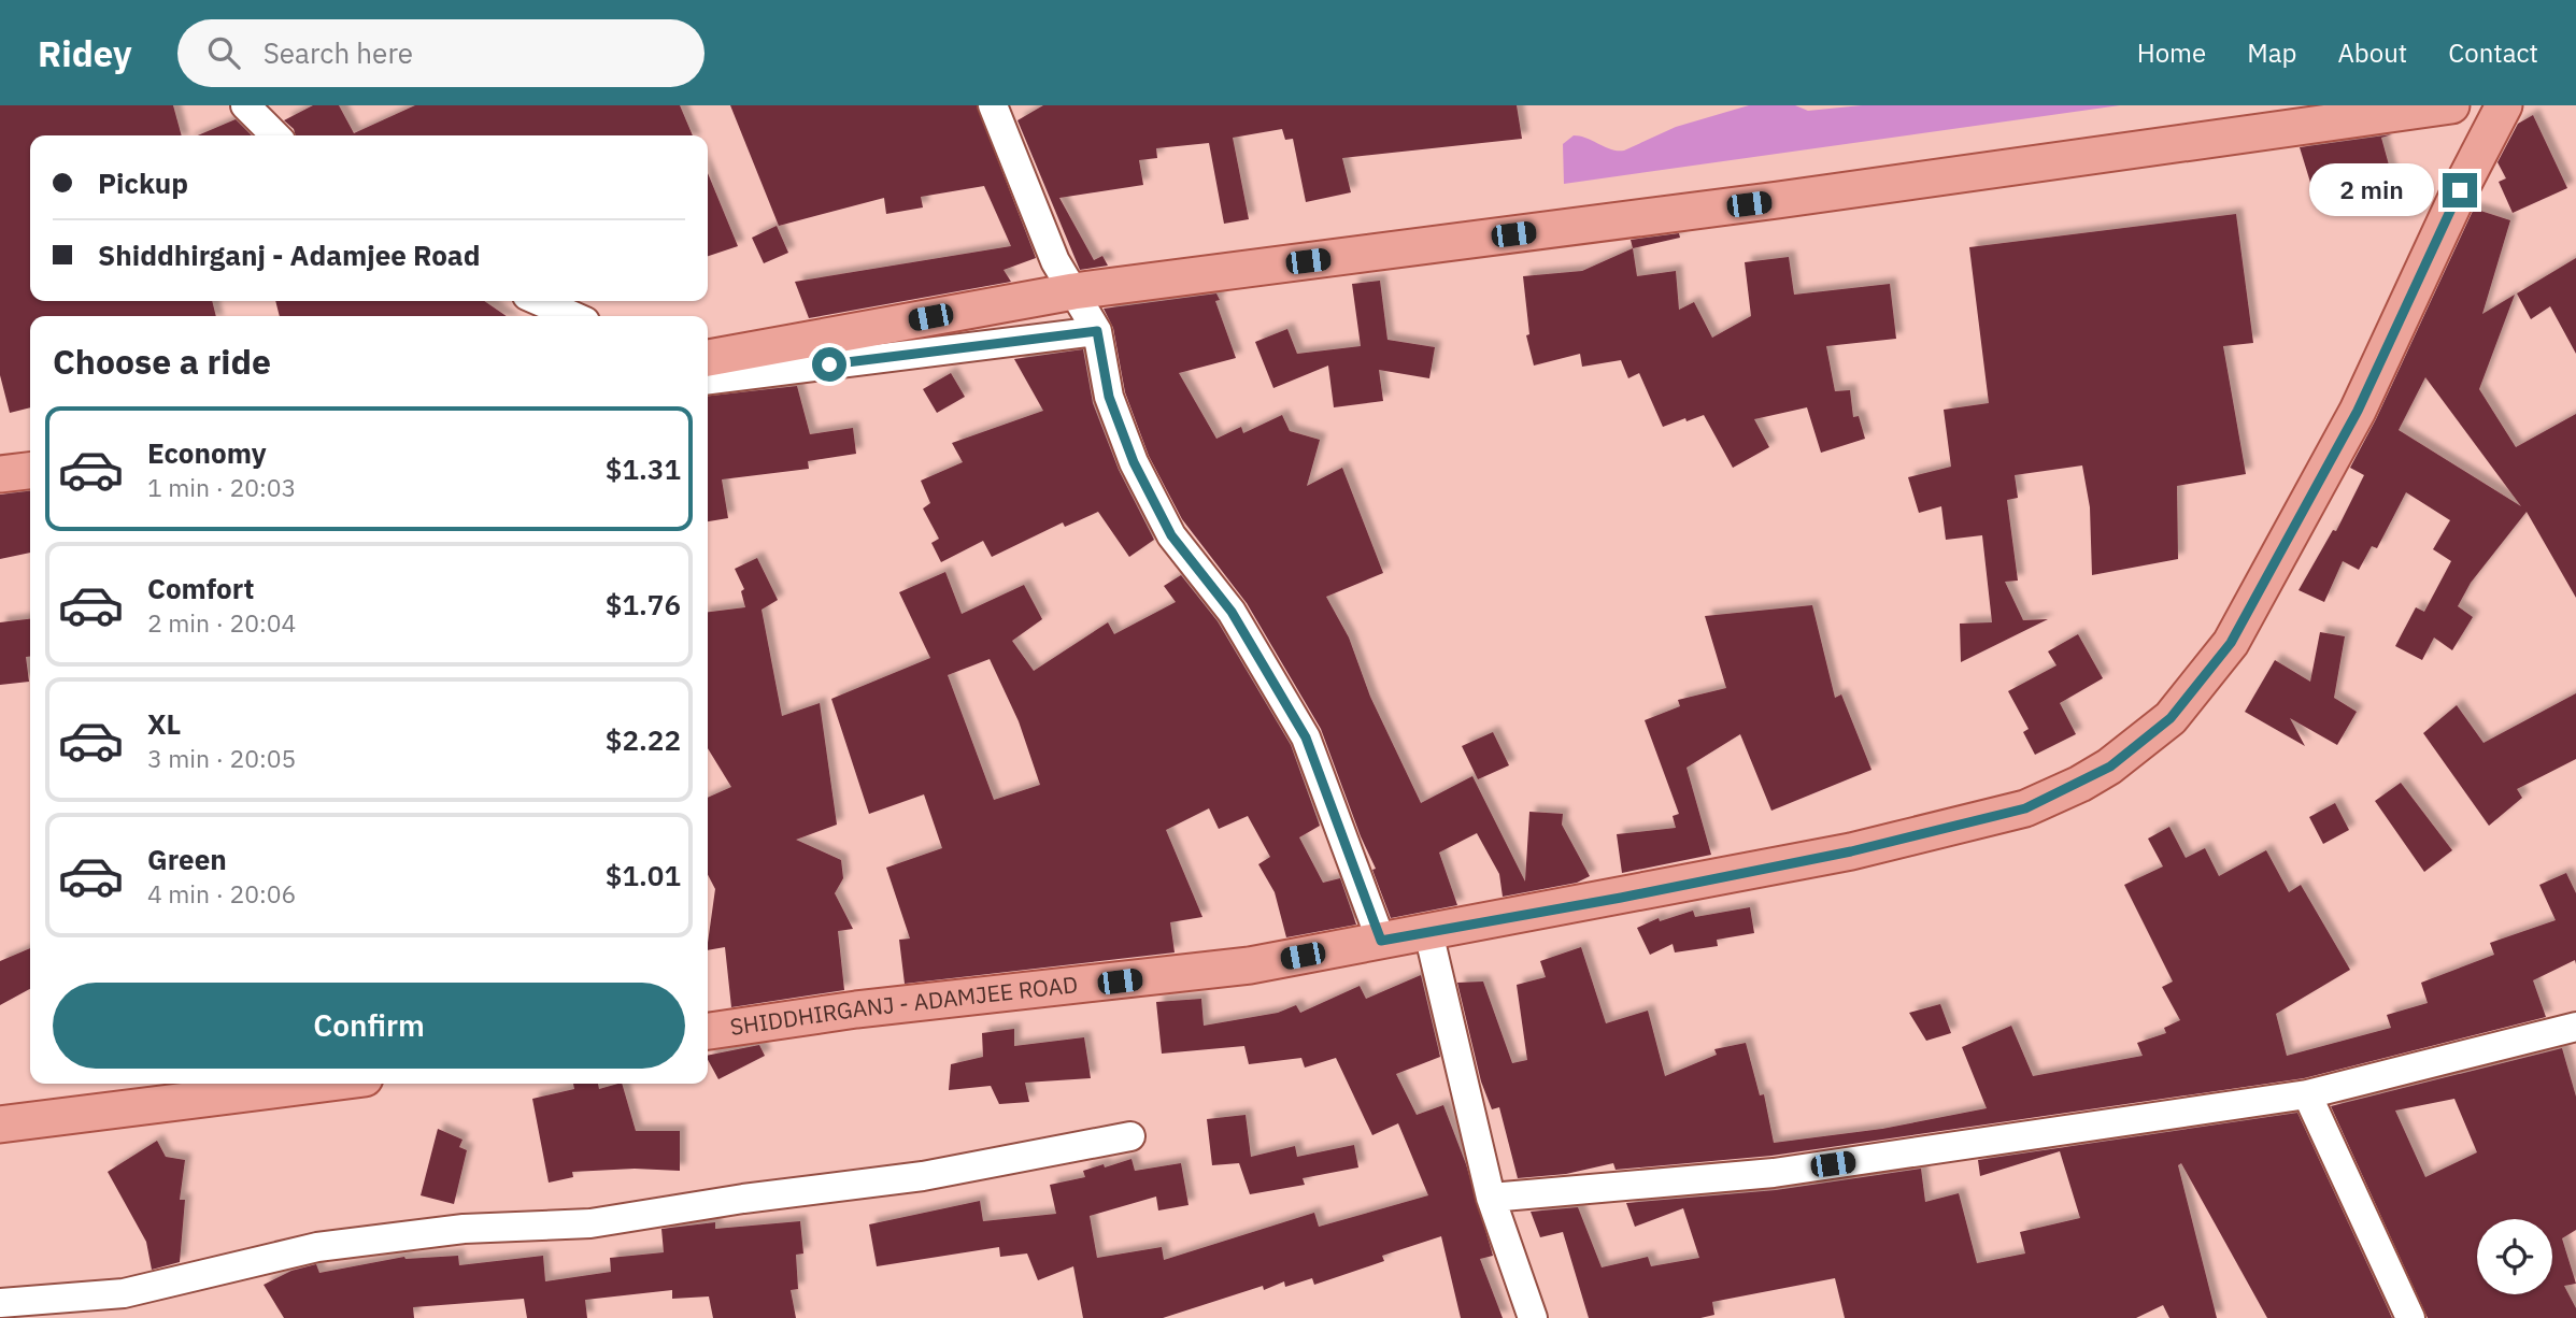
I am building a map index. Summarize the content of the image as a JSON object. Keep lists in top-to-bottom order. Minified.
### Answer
{"streets":{"main road":["SHIDDHIRGANJ - ADAMJEE ROAD"]},"page":{"header":"Ridey","search":"Search here","nav":["Home","Map","About","Contact"],"banner":["Pickup","Shiddhirganj - Adamjee Road"],"bubble":"2 min","heading":"Choose a ride","list":[{"name":"Economy","note":"1 min · 20:03","value":"$1.31"},{"name":"Comfort","note":"2 min · 20:04","value":"$1.76"},{"name":"XL","note":"3 min · 20:05","value":"$2.22"},{"name":"Green","note":"4 min · 20:06","value":"$1.01"}],"buttons":"Confirm"}}
